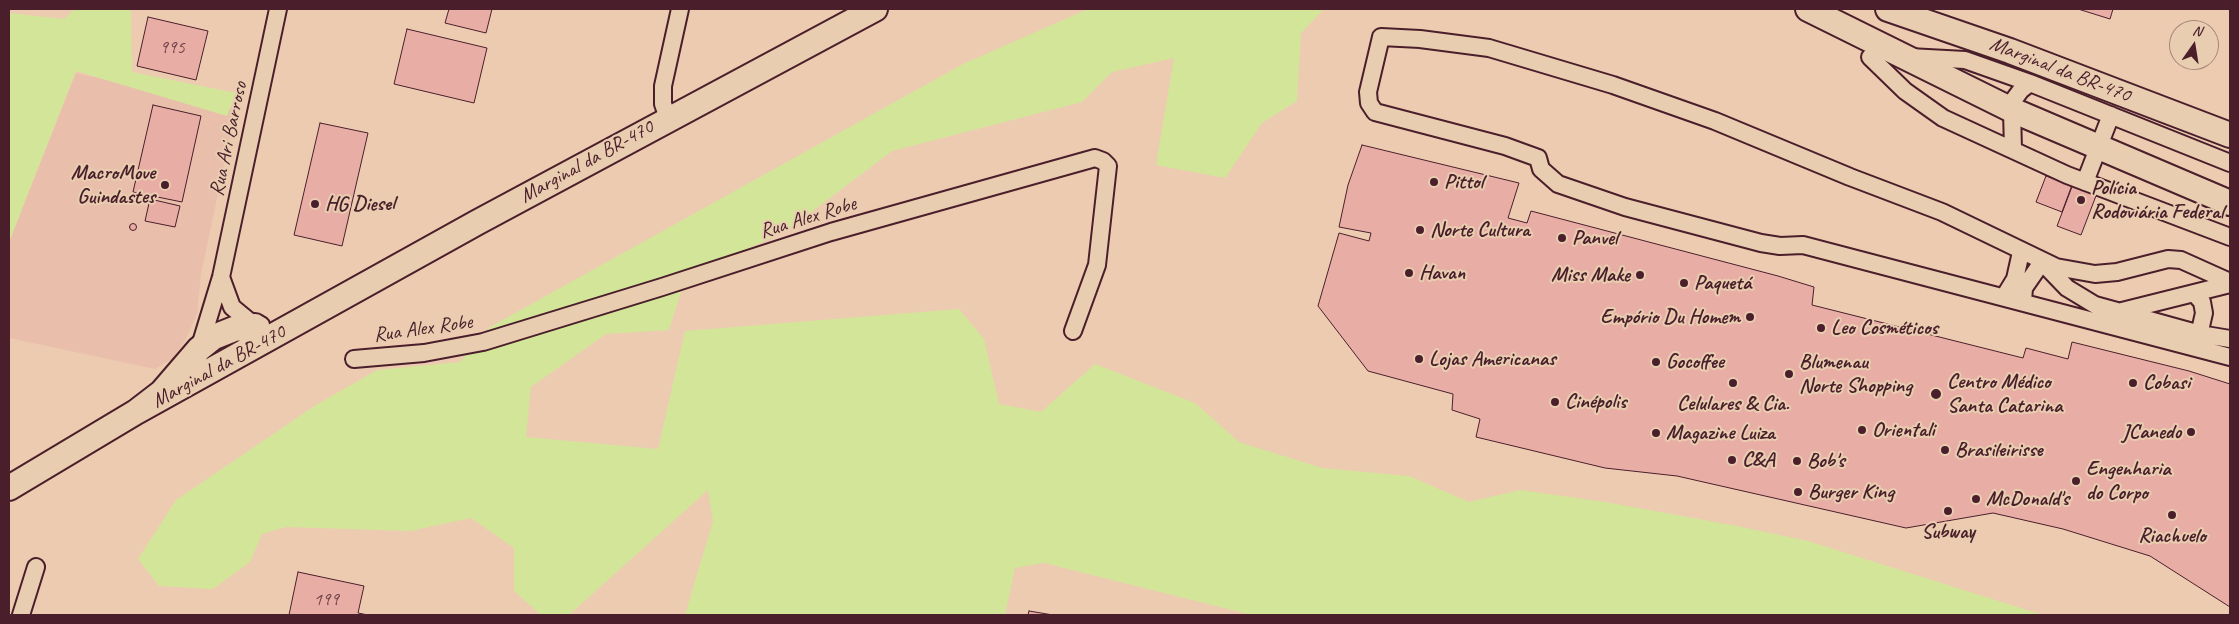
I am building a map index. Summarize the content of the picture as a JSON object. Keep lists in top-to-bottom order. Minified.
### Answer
{"streets":{"highway":["Marginal da BR-470"],"street":["Rua Ari Barroso","Rua Alex Robe"]},"places":["Pittol","MacroMove Guindastes","Polícia Rodoviária Federal","HG Diesel","Norte Cultura","Panvel","Havan","Miss Make","Paquetá","Empório Du Homem","Leo Cosméticos","Lojas Americanas","Gocoffee","Blumenau Norte Shopping","Celulares & Cia.","Cobasi","Centro Médico Santa Catarina","Cinépolis","Orientali","JCanedo","Magazine Luiza","Brasileirisse","C&A","Bob's","Engenharia do Corpo","Burger King","McDonald's","Subway","Riachuelo"],"house_numbers":["995","199"],"north":"top"}
